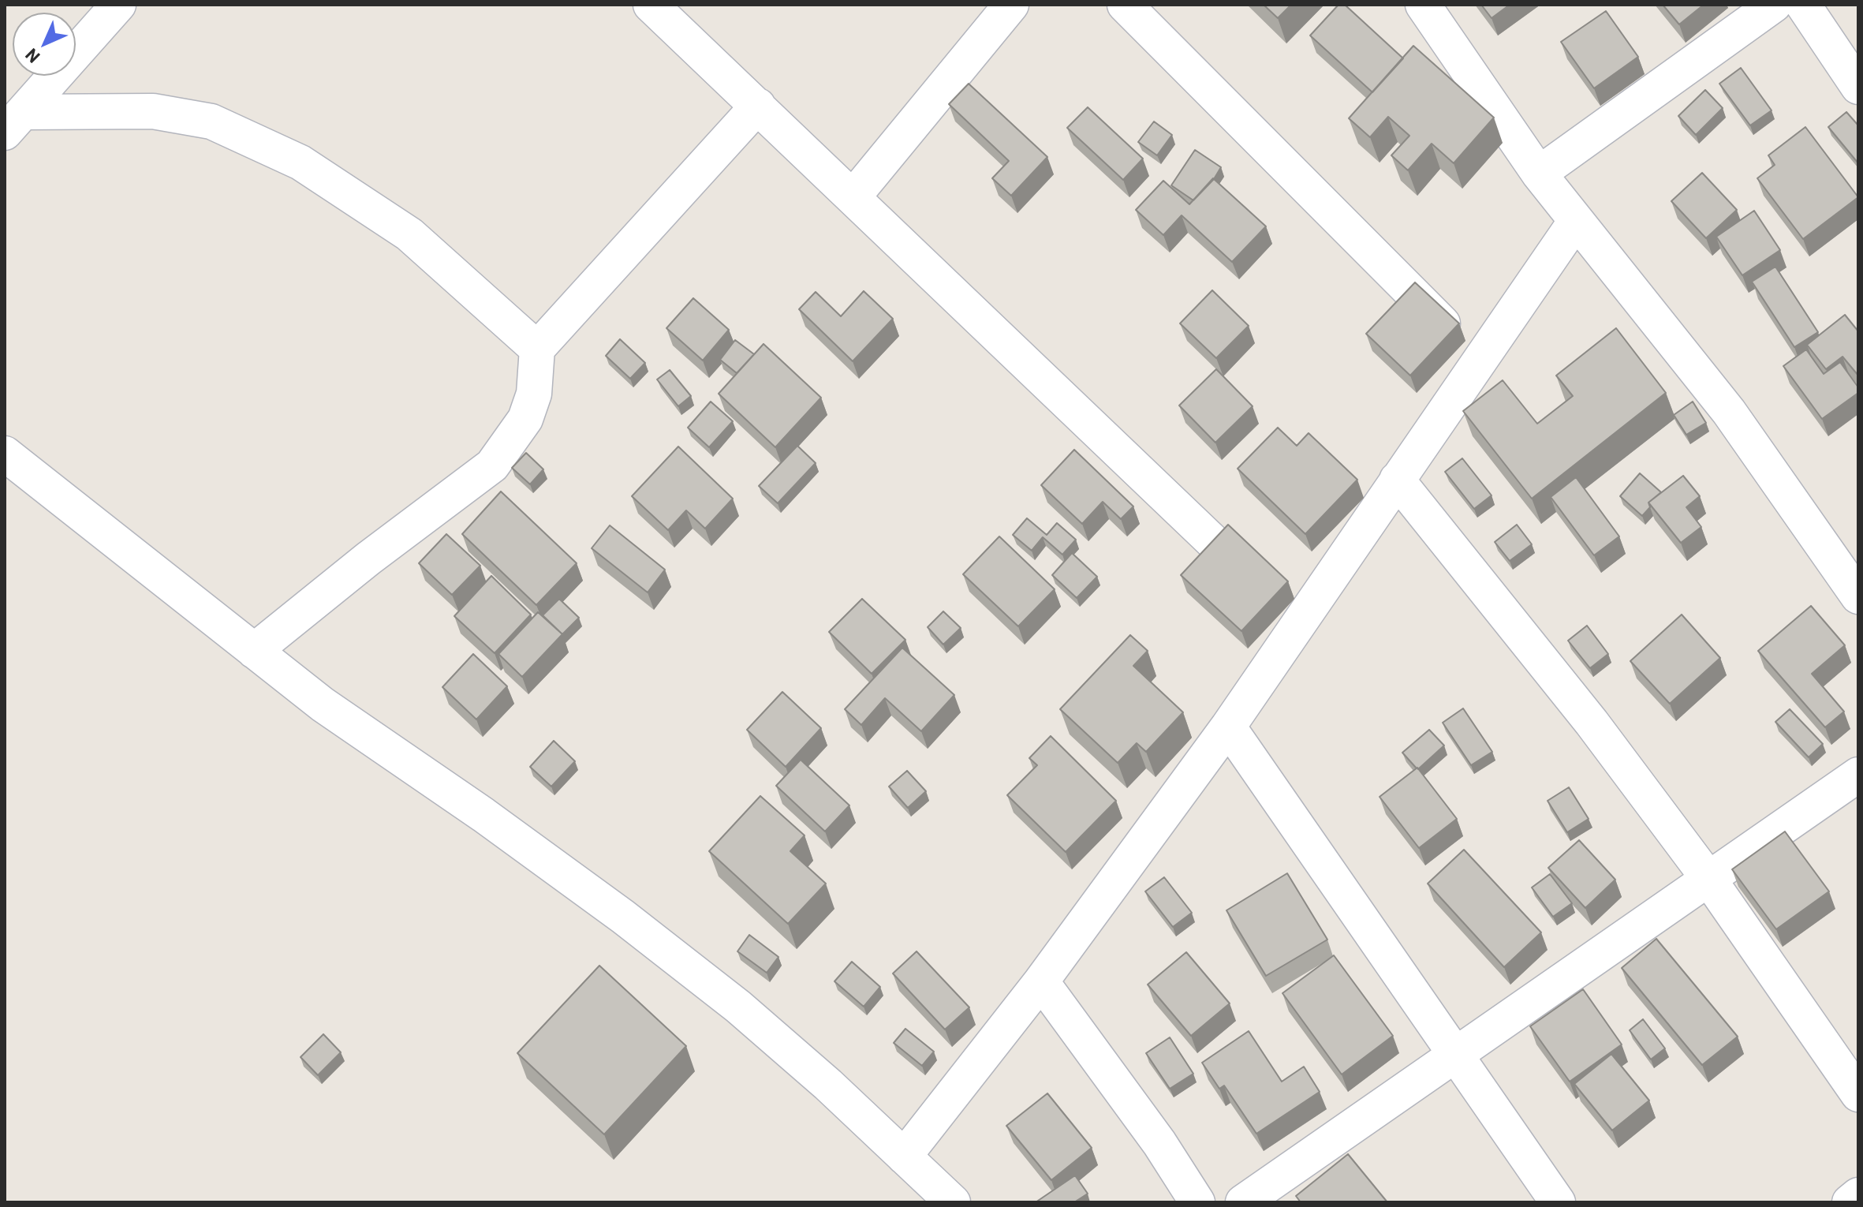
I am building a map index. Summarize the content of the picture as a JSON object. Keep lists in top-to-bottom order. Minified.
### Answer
{"north":"bottom left"}
